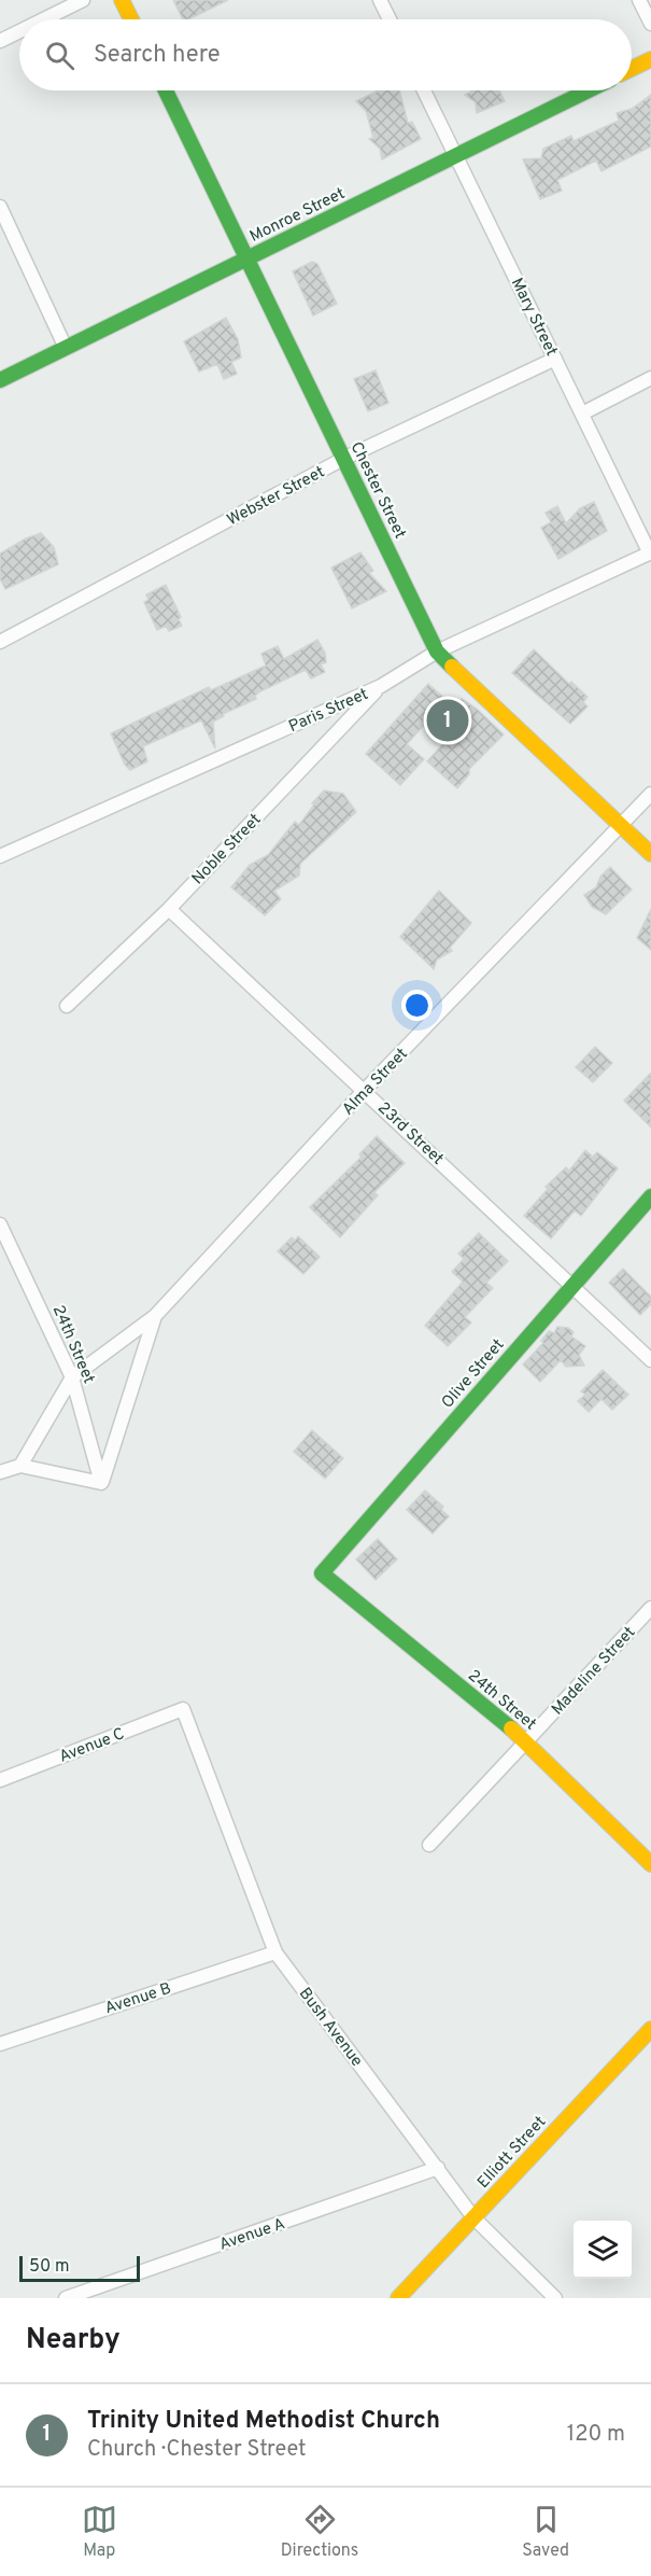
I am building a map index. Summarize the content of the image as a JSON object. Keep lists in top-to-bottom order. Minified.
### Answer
{"streets":{"street":["Monroe Street","Mary Street","Chester Street","Webster Street","Paris Street","Noble Street","Alma Street","23rd Street","24th Street","Olive Street","Madeline Street","Avenue C","Avenue B","Bush Avenue","Elliott Street","Avenue A"]},"crossings":[["Monroe Street","Mary Street"],["Monroe Street","Chester Street"],["Mary Street","Webster Street"],["Mary Street","Paris Street"],["Chester Street","Webster Street"],["Chester Street","Paris Street"],["Chester Street","Alma Street"],["Paris Street","Noble Street"],["Noble Street","23rd Street"],["Alma Street","23rd Street"],["Alma Street","24th Street"],["23rd Street","Olive Street"],["24th Street","Olive Street"],["24th Street","Madeline Street"],["Avenue C","Bush Avenue"],["Avenue B","Bush Avenue"],["Bush Avenue","Elliott Street"],["Bush Avenue","Avenue A"]],"scale_bar":"50 m","page":{"search":"Search here","pins":"1","scale":"50 m","heading":"Nearby","list":[{"mark":"1","name":"Trinity United Methodist Church","note":"Church · Chester Street","value":"120 m"}],"nav":["Map","Directions","Saved"]}}
